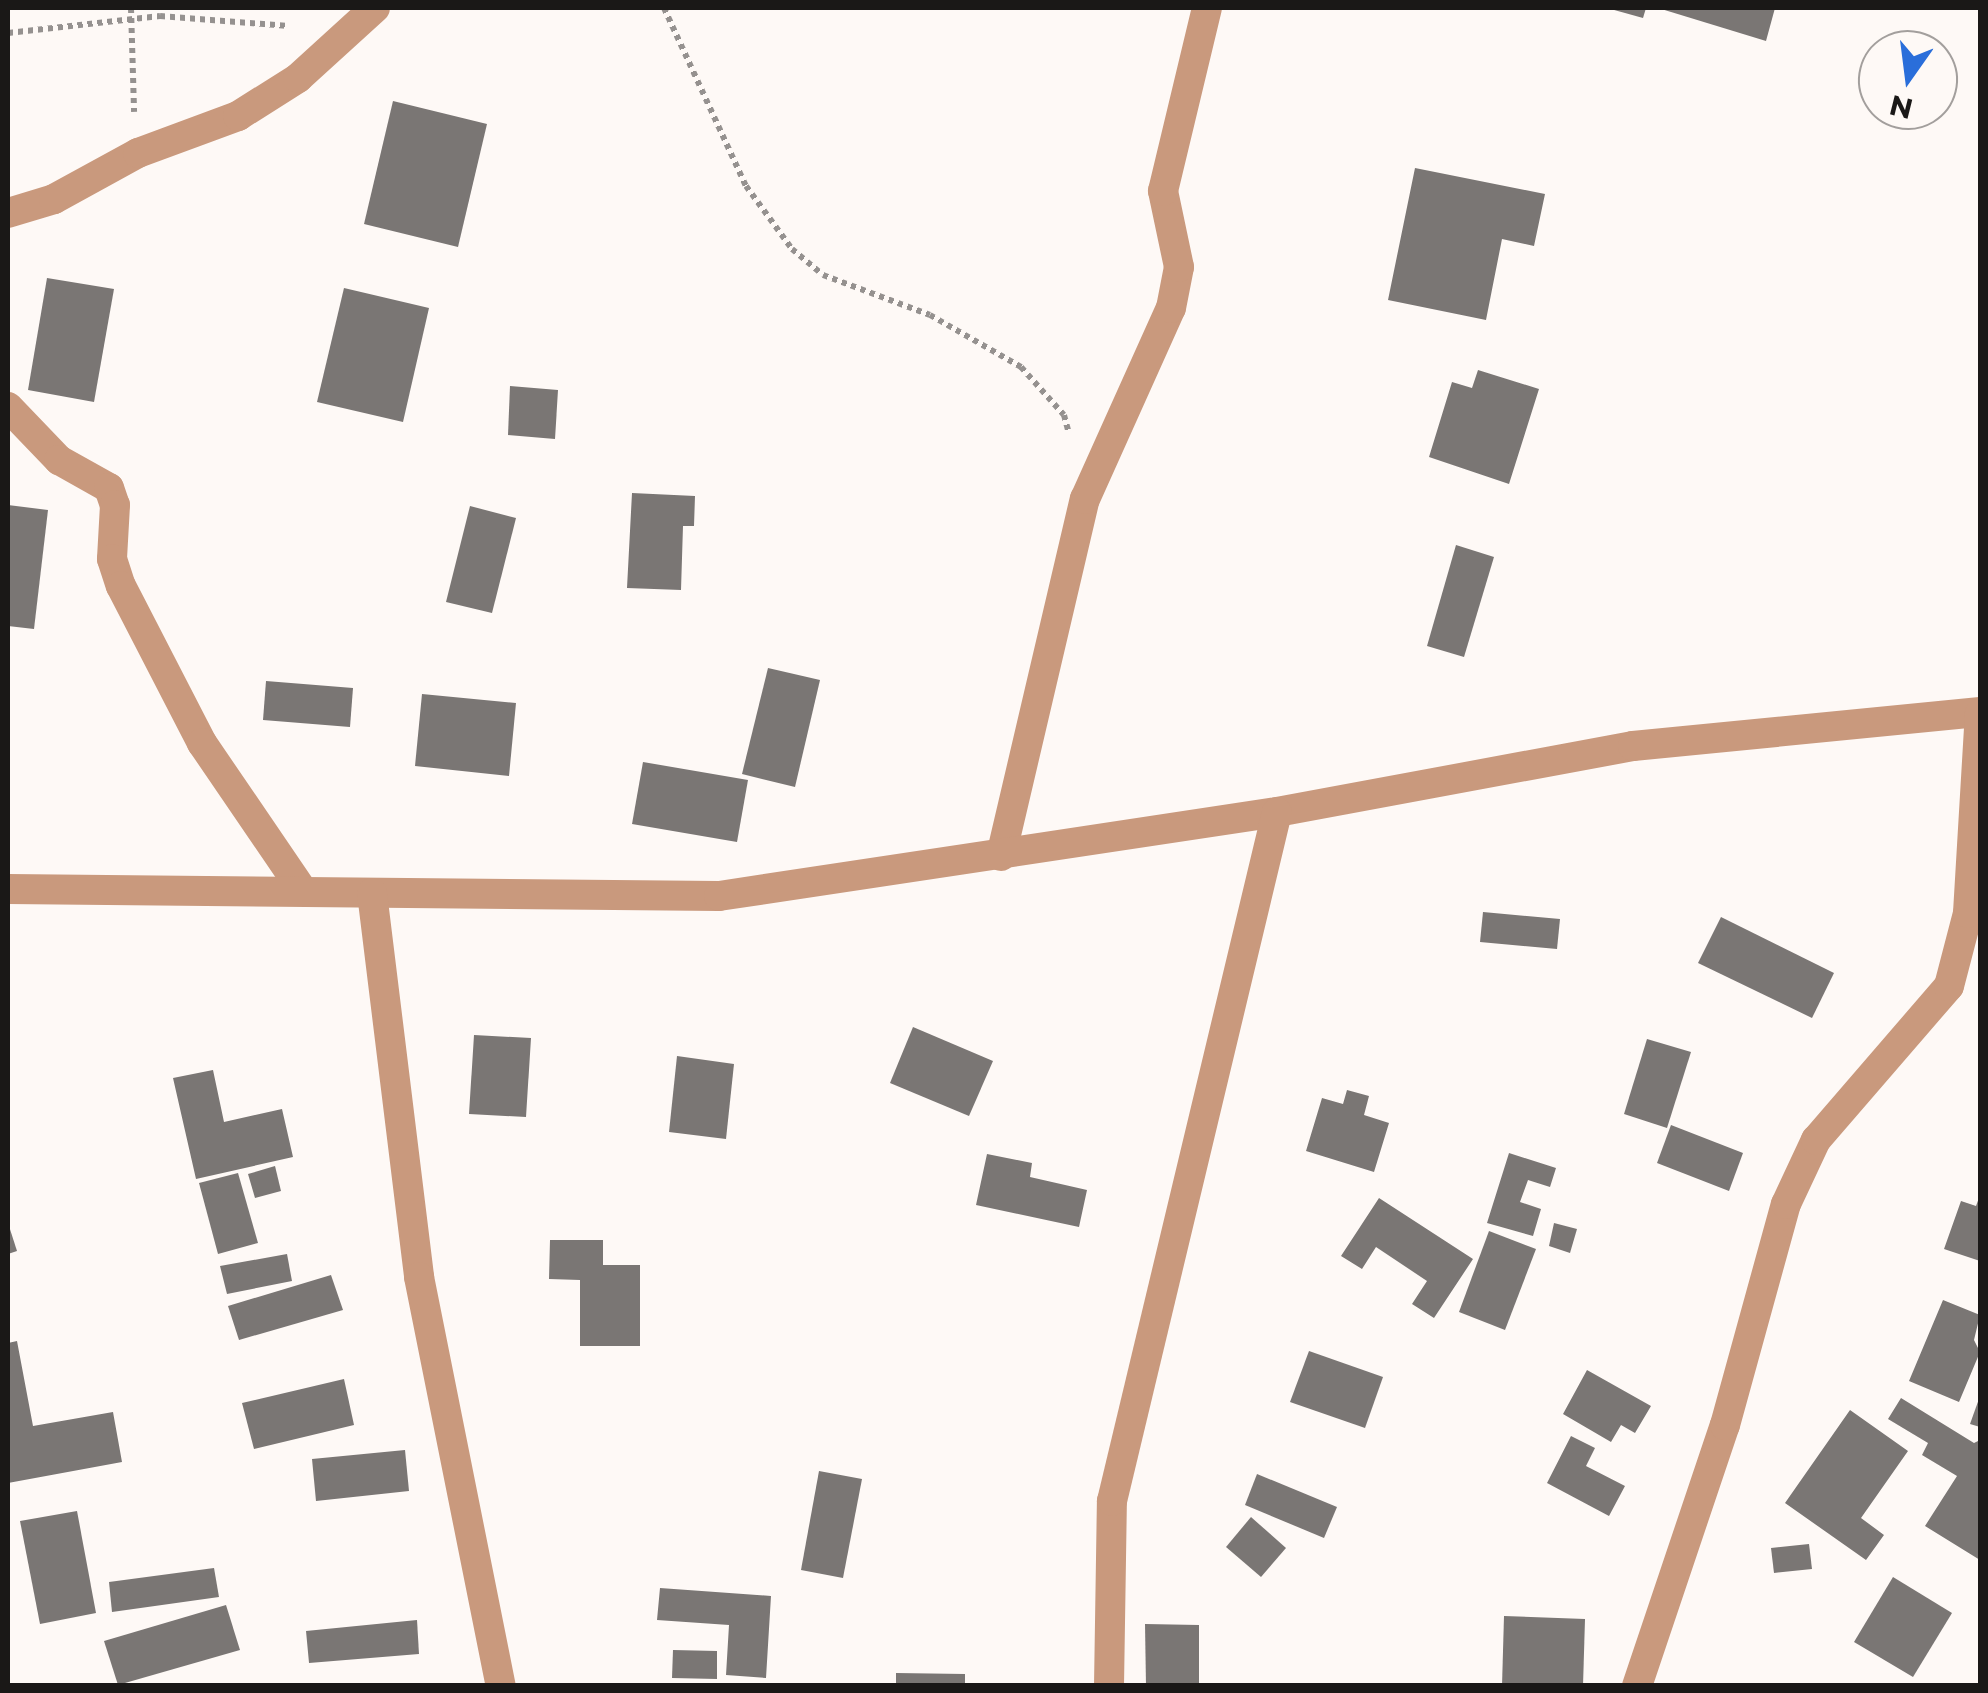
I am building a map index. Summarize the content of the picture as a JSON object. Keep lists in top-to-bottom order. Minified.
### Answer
{"north":"bottom"}
